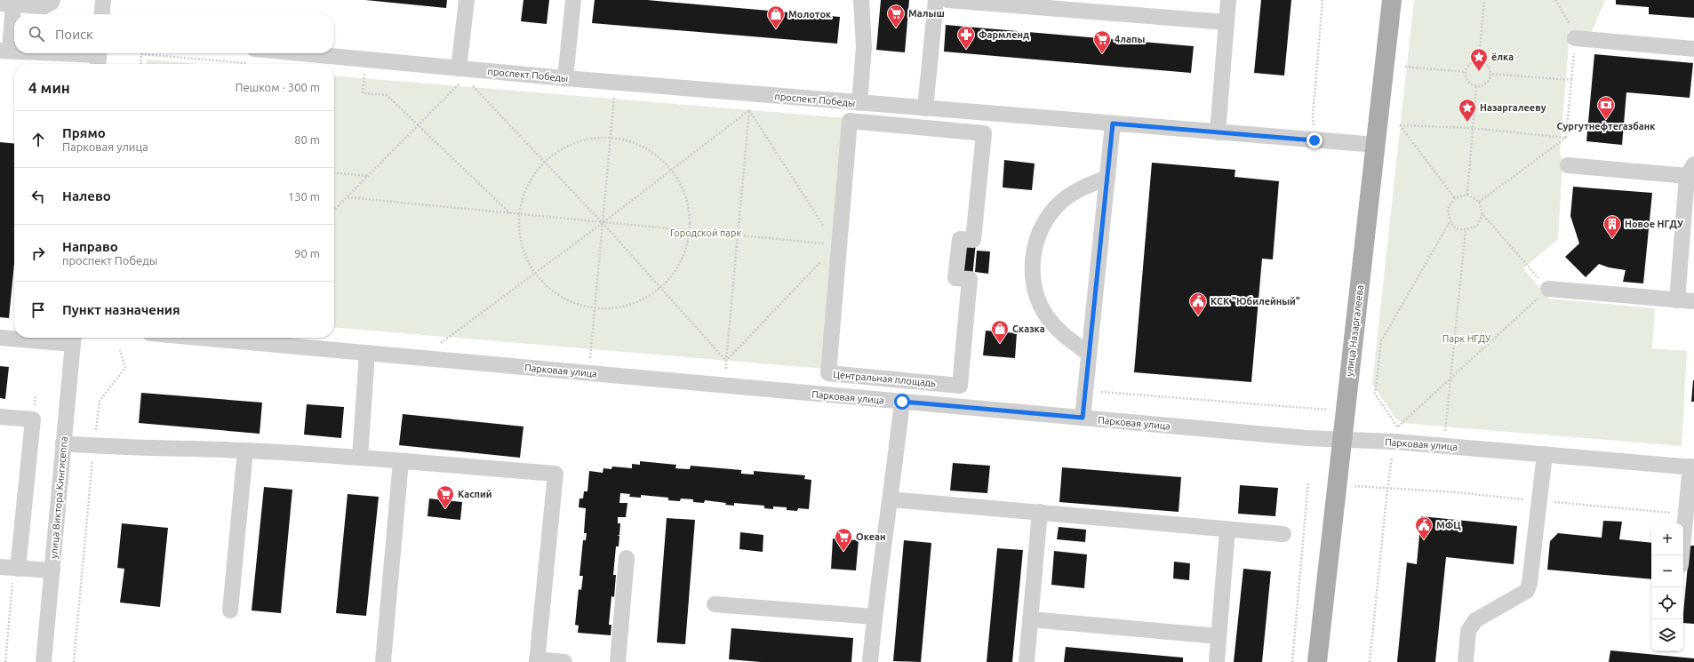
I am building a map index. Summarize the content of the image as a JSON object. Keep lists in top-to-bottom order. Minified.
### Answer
{"streets":{"main road":["улица Назаргалеева"],"street":["проспект Победы","Парковая улица","Центральная площадь","улица Виктора Кингисеппа"]},"crossings":[["проспект Победы","улица Назаргалеева"],["улица Назаргалеева","Парковая улица"]],"parks":["Городской парк","Парк НГДУ"],"places":{"supermarket":["Малыш","4лапы","Каспий","Океан"],"shop":["Молоток","Сказка"],"pharmacy":["Фармленд"],"place":["ёлка","Назаргалееву"],"bank":["Сургутнефтегазбанк"],"building":["Новое НГДУ"],"public building":["КСК \"Юбилейный\"","МФЦ"]},"page":{"search":"Поиск","heading":["4 мин","Пешком · 300 m"],"list":[["Прямо","Парковая улица","80 m"],["Налево","130 m"],["Направо","проспект Победы","90 m"],"Пункт назначения"],"map_buttons":["+","−"]}}
